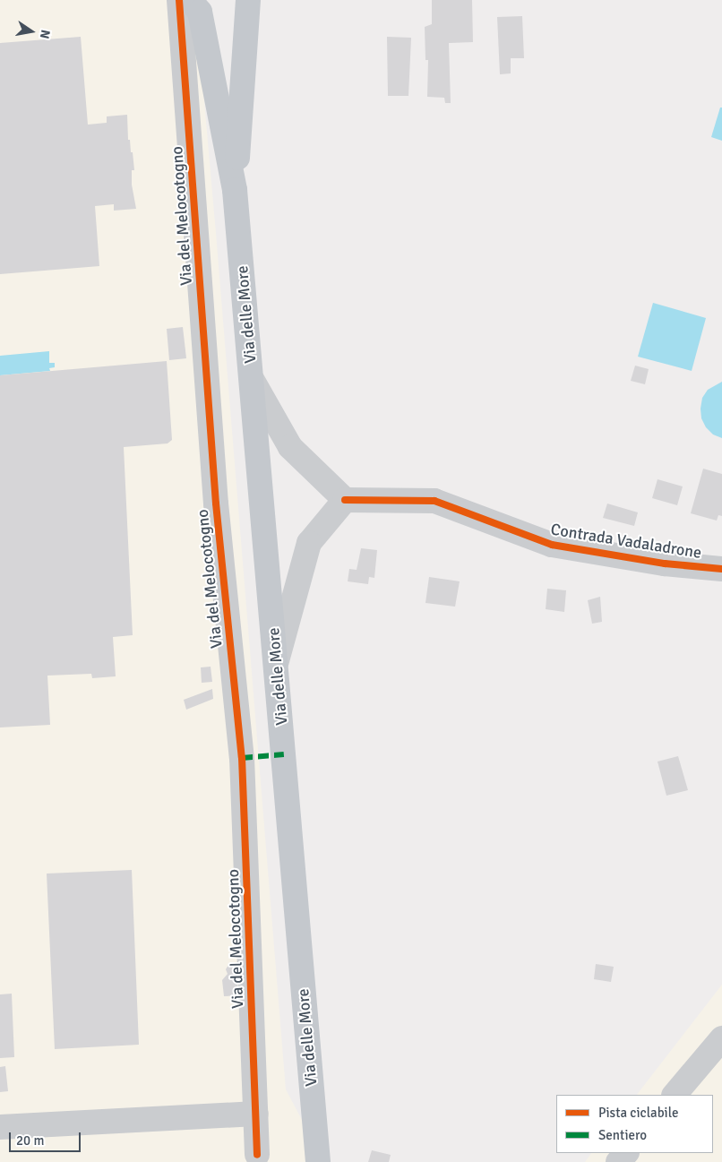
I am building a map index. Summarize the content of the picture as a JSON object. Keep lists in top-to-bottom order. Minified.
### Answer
{"streets":{"main road":["Via delle More"],"street":["Via del Melocotogno","Contrada Vadaladrone"]},"legend":["Pista ciclabile","Sentiero"],"scale_bar":"20 m","north":"right"}
